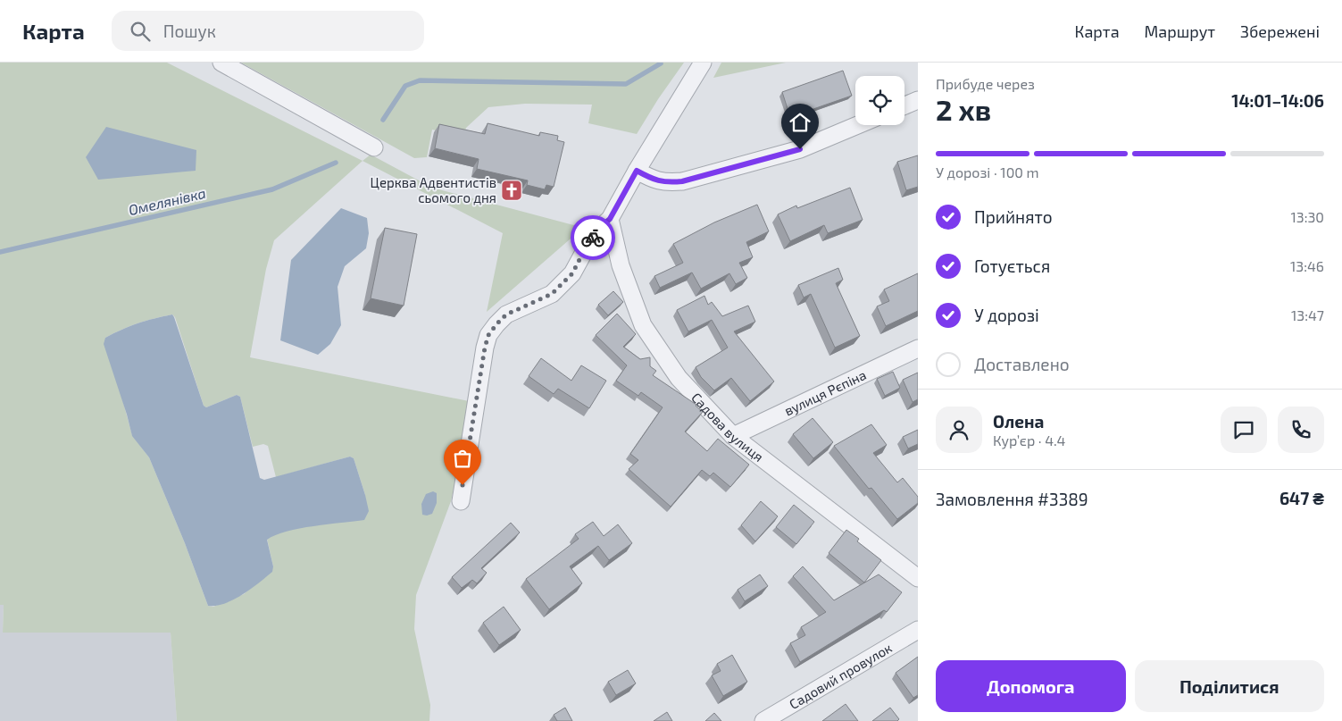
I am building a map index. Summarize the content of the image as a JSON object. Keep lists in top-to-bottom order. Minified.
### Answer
{"streets":{"street":["вулиця Рєпіна","Садова вулиця","Садовий провулок"]},"crossings":[["вулиця Рєпіна","Садова вулиця"]],"water":["Омелянівка"],"places":{"church":["Церква Адвентистів сьомого дня"]},"page":{"header":"Карта","search":"Пошук","nav":["Карта","Маршрут","Збережені"],"heading":["2 хв","Прибуде через","14:01–14:06"],"panel":["Олена","Кур’єр · 4.4","Замовлення #3389","647 ₴"],"bar":"У дорозі · 100 m","list":[["Прийнято","13:30"],["Готується","13:46"],["У дорозі","13:47"],"Доставлено"],"buttons":["Допомога","Поділитися"]}}
